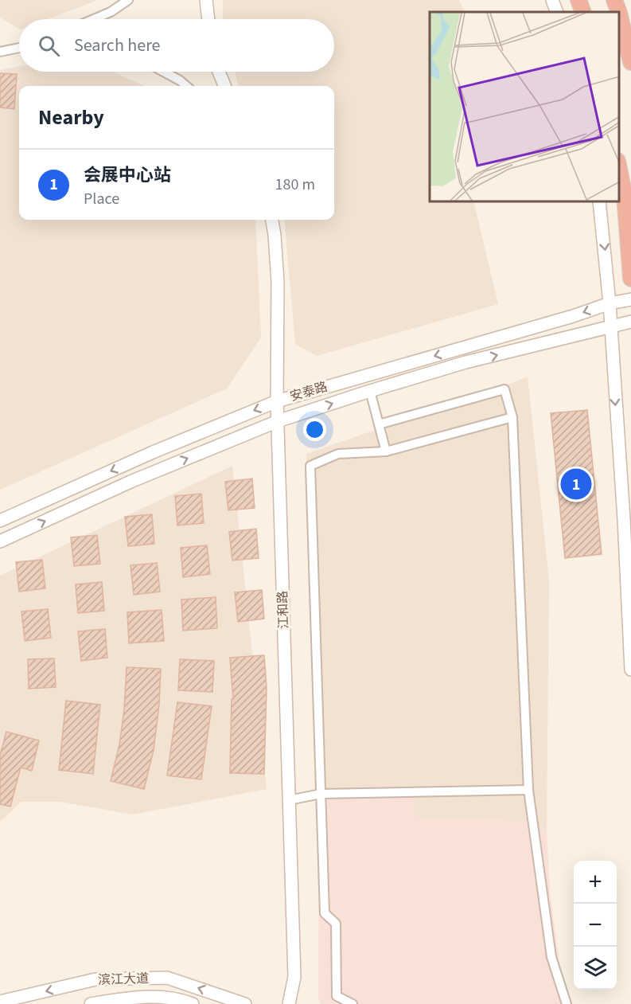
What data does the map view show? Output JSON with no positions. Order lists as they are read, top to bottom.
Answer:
{
  "streets": {
    "main road": ["安泰路", "江和路", "滨江大道"]
  },
  "crossings": [
    ["安泰路", "江和路"]
  ],
  "page": {
    "search": "Search here",
    "heading": "Nearby",
    "list": [
      {
        "mark": "1",
        "name": "会展中心站",
        "note": "Place",
        "value": "180 m"
      }
    ],
    "pins": "1",
    "map_buttons": ["+", "−"]
  }
}
